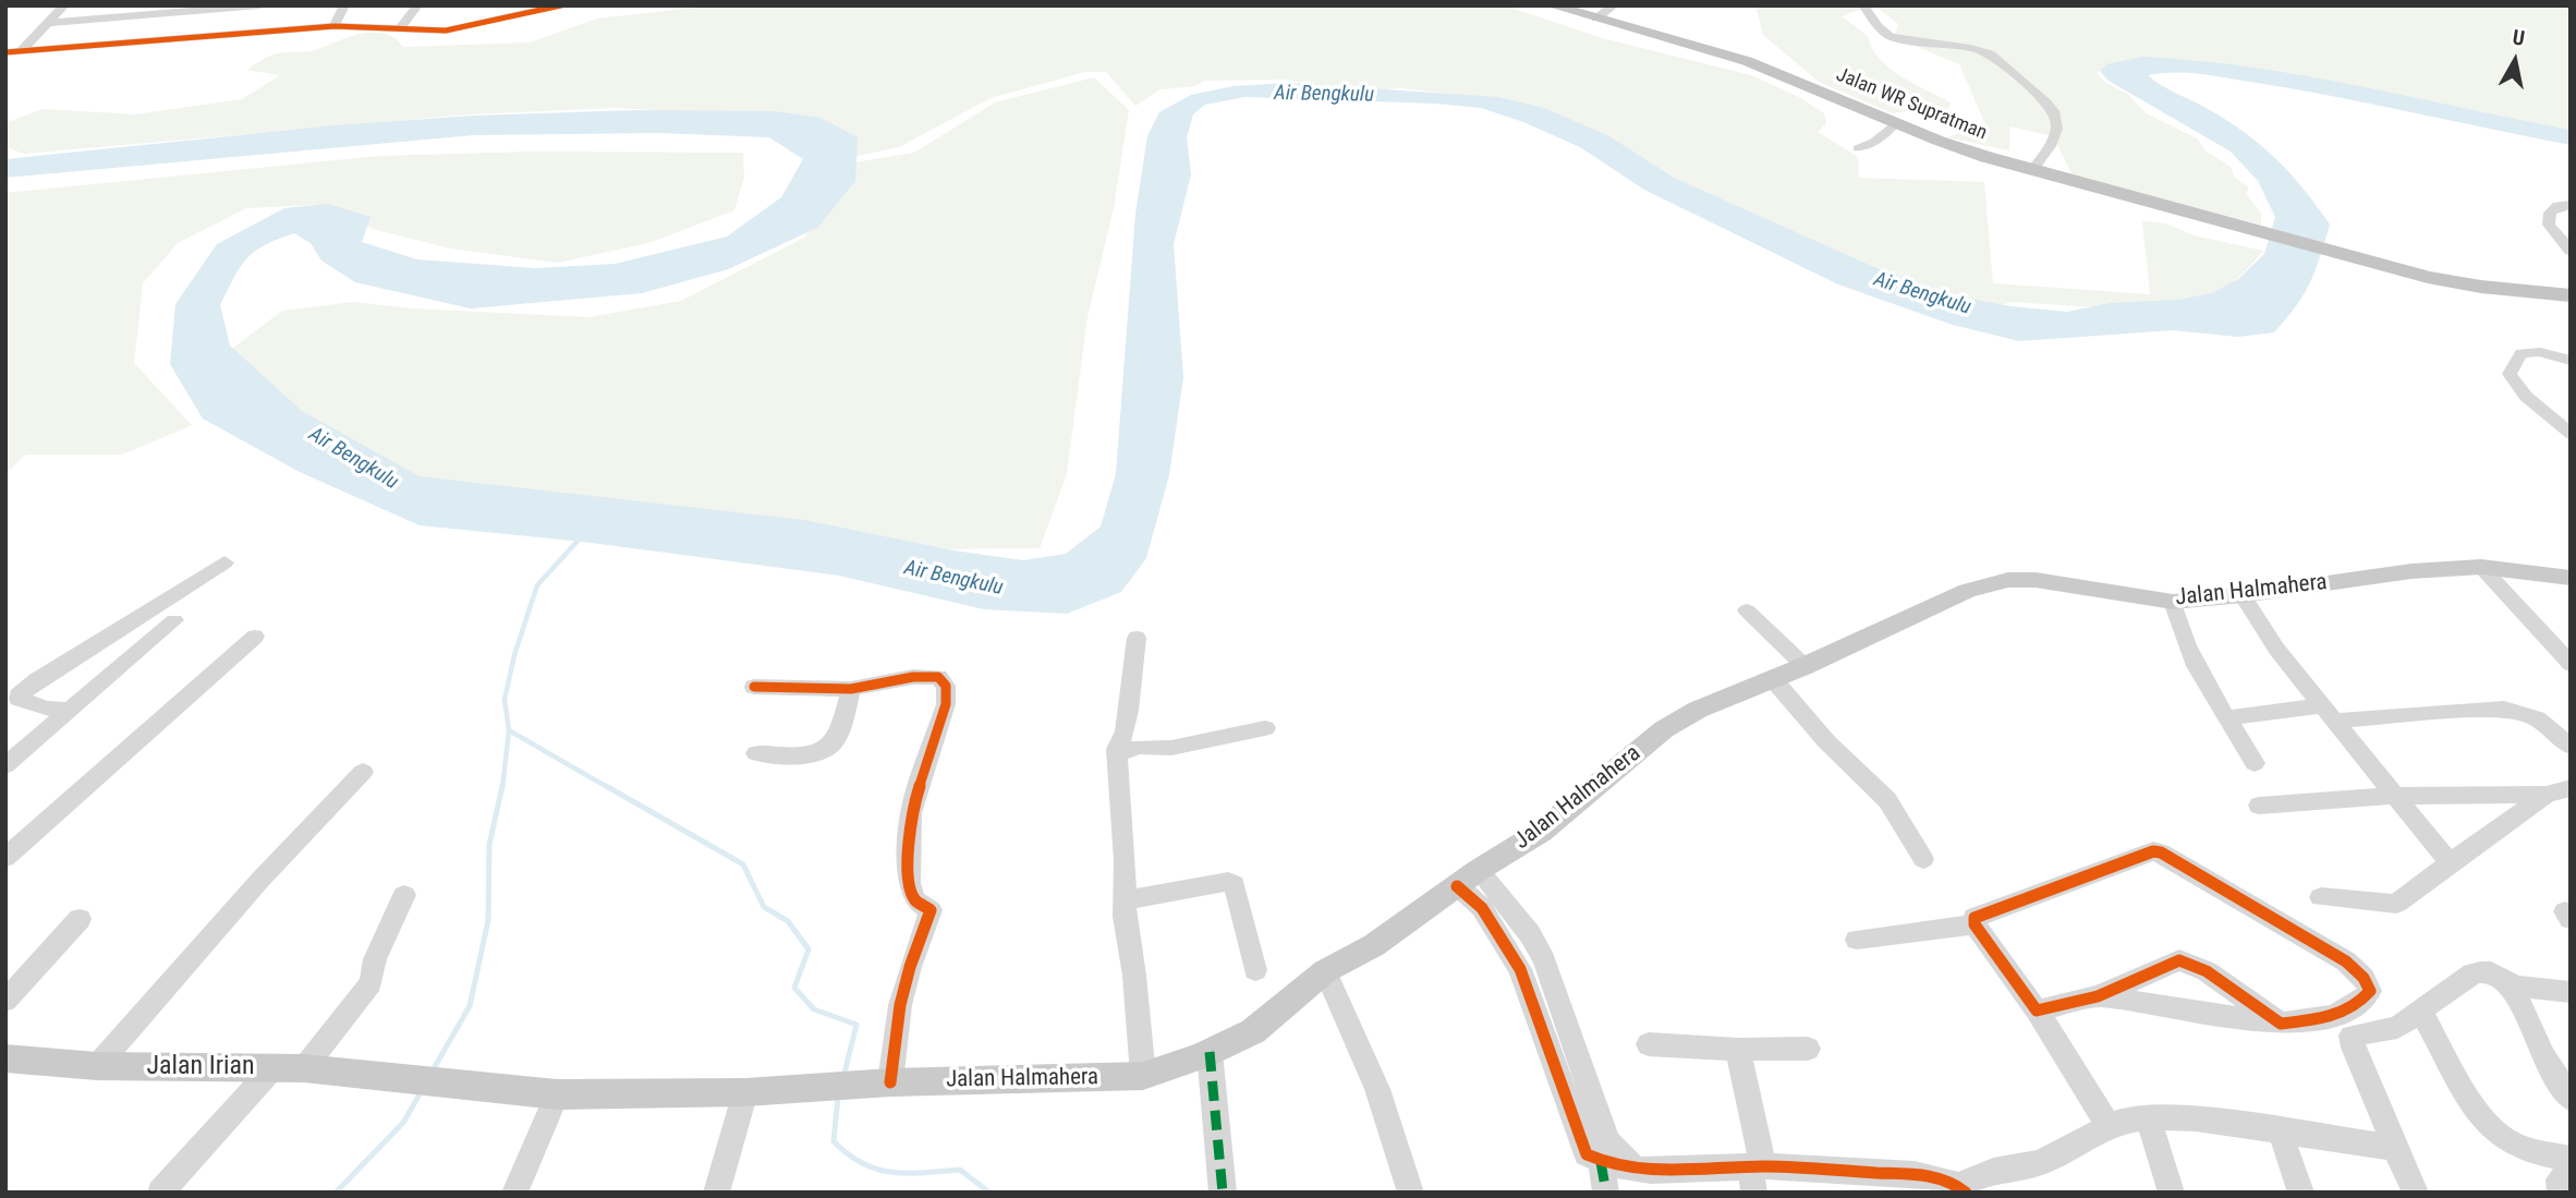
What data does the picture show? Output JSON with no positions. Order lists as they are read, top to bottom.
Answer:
{
  "streets": {
    "highway": ["Jalan WR Supratman"],
    "main road": ["Jalan Halmahera", "Jalan Irian"]
  },
  "crossings": [
    ["Jalan Halmahera", "Jalan Irian"]
  ],
  "water": ["Air Bengkulu"],
  "north": "top"
}
